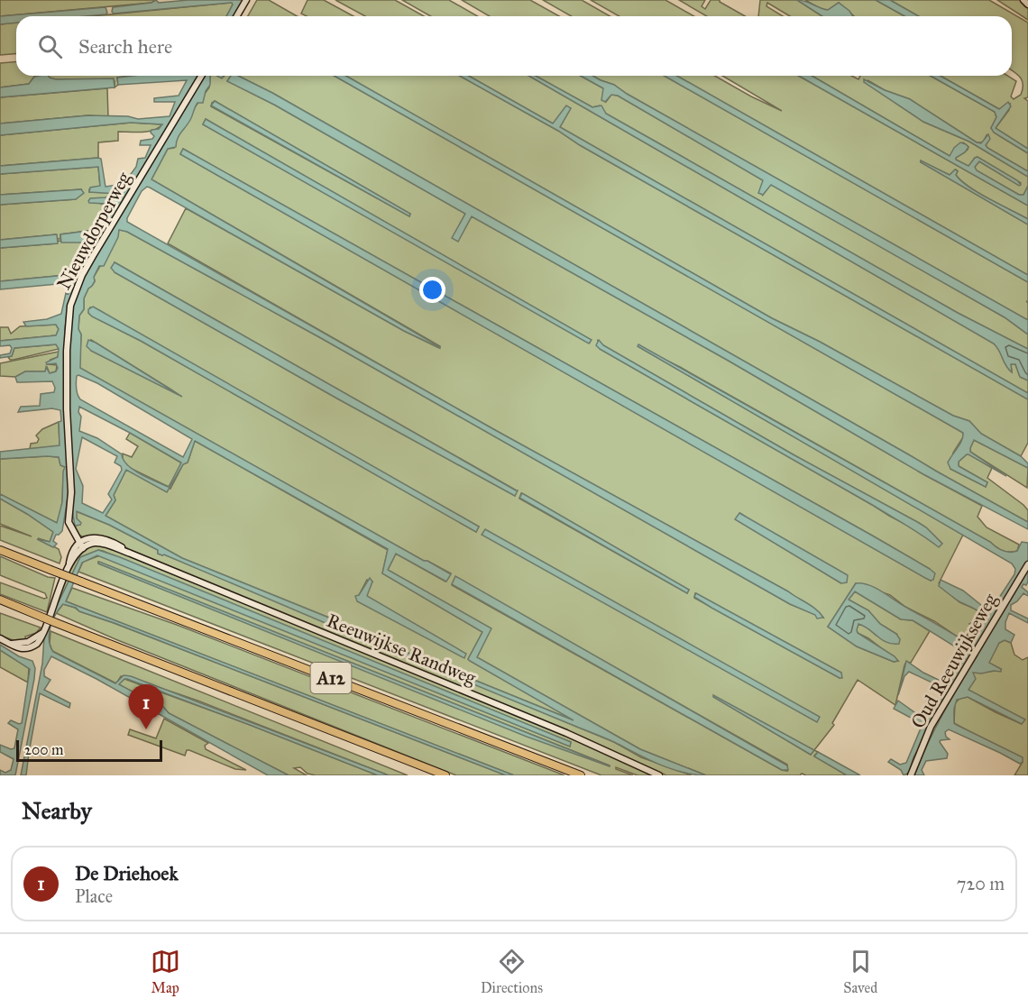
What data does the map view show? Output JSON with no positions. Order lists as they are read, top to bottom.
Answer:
{
  "streets": {
    "highway": ["A12"],
    "street": ["Nieuwdorperweg", "Reeuwijkse Randweg", "Oud Reeuwijkseweg"]
  },
  "crossings": [
    ["Nieuwdorperweg", "Reeuwijkse Randweg"]
  ],
  "scale_bar": "200 m",
  "page": {
    "search": "Search here",
    "pins": "1",
    "scale": "200 m",
    "heading": "Nearby",
    "list": [
      {
        "mark": "1",
        "name": "De Driehoek",
        "note": "Place",
        "value": "720 m"
      }
    ],
    "nav": ["Map", "Directions", "Saved"]
  }
}
